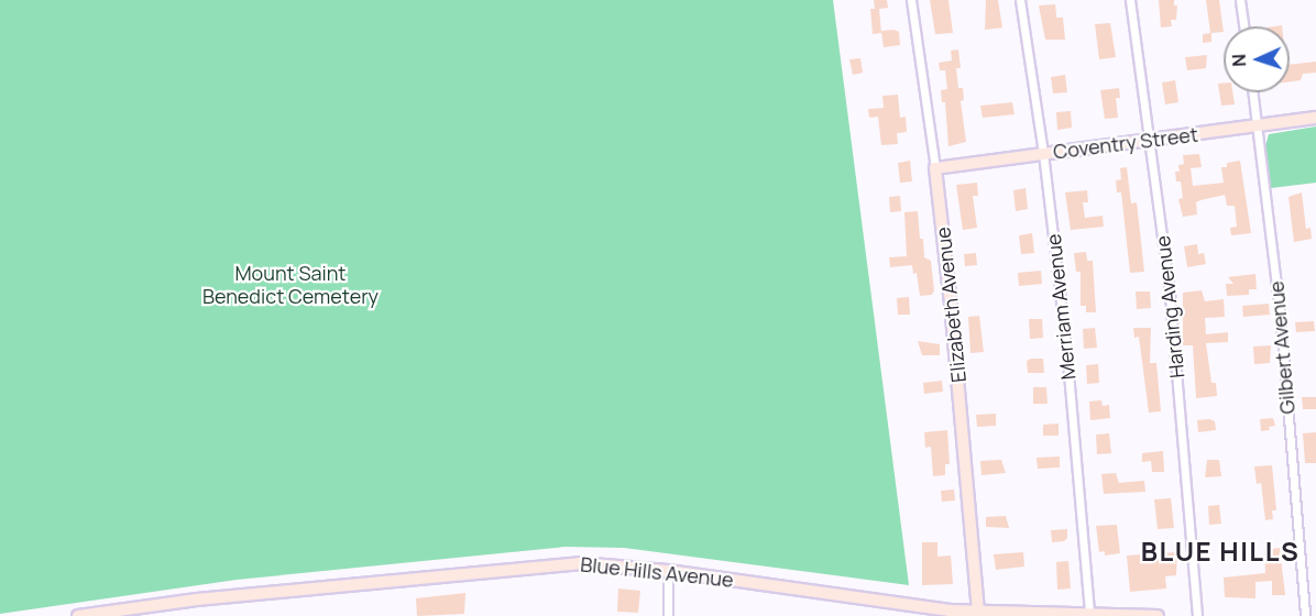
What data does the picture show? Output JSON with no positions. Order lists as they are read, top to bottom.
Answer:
{
  "streets": {
    "main road": ["Coventry Street", "Elizabeth Avenue", "Blue Hills Avenue"],
    "street": ["Merriam Avenue", "Harding Avenue", "Gilbert Avenue"]
  },
  "crossings": [
    ["Coventry Street", "Elizabeth Avenue"],
    ["Coventry Street", "Merriam Avenue"],
    ["Coventry Street", "Harding Avenue"],
    ["Coventry Street", "Gilbert Avenue"],
    ["Elizabeth Avenue", "Blue Hills Avenue"],
    ["Merriam Avenue", "Blue Hills Avenue"]
  ],
  "districts": ["BLUE HILLS"],
  "parks": ["Mount Saint Benedict Cemetery"],
  "north": "left"
}
